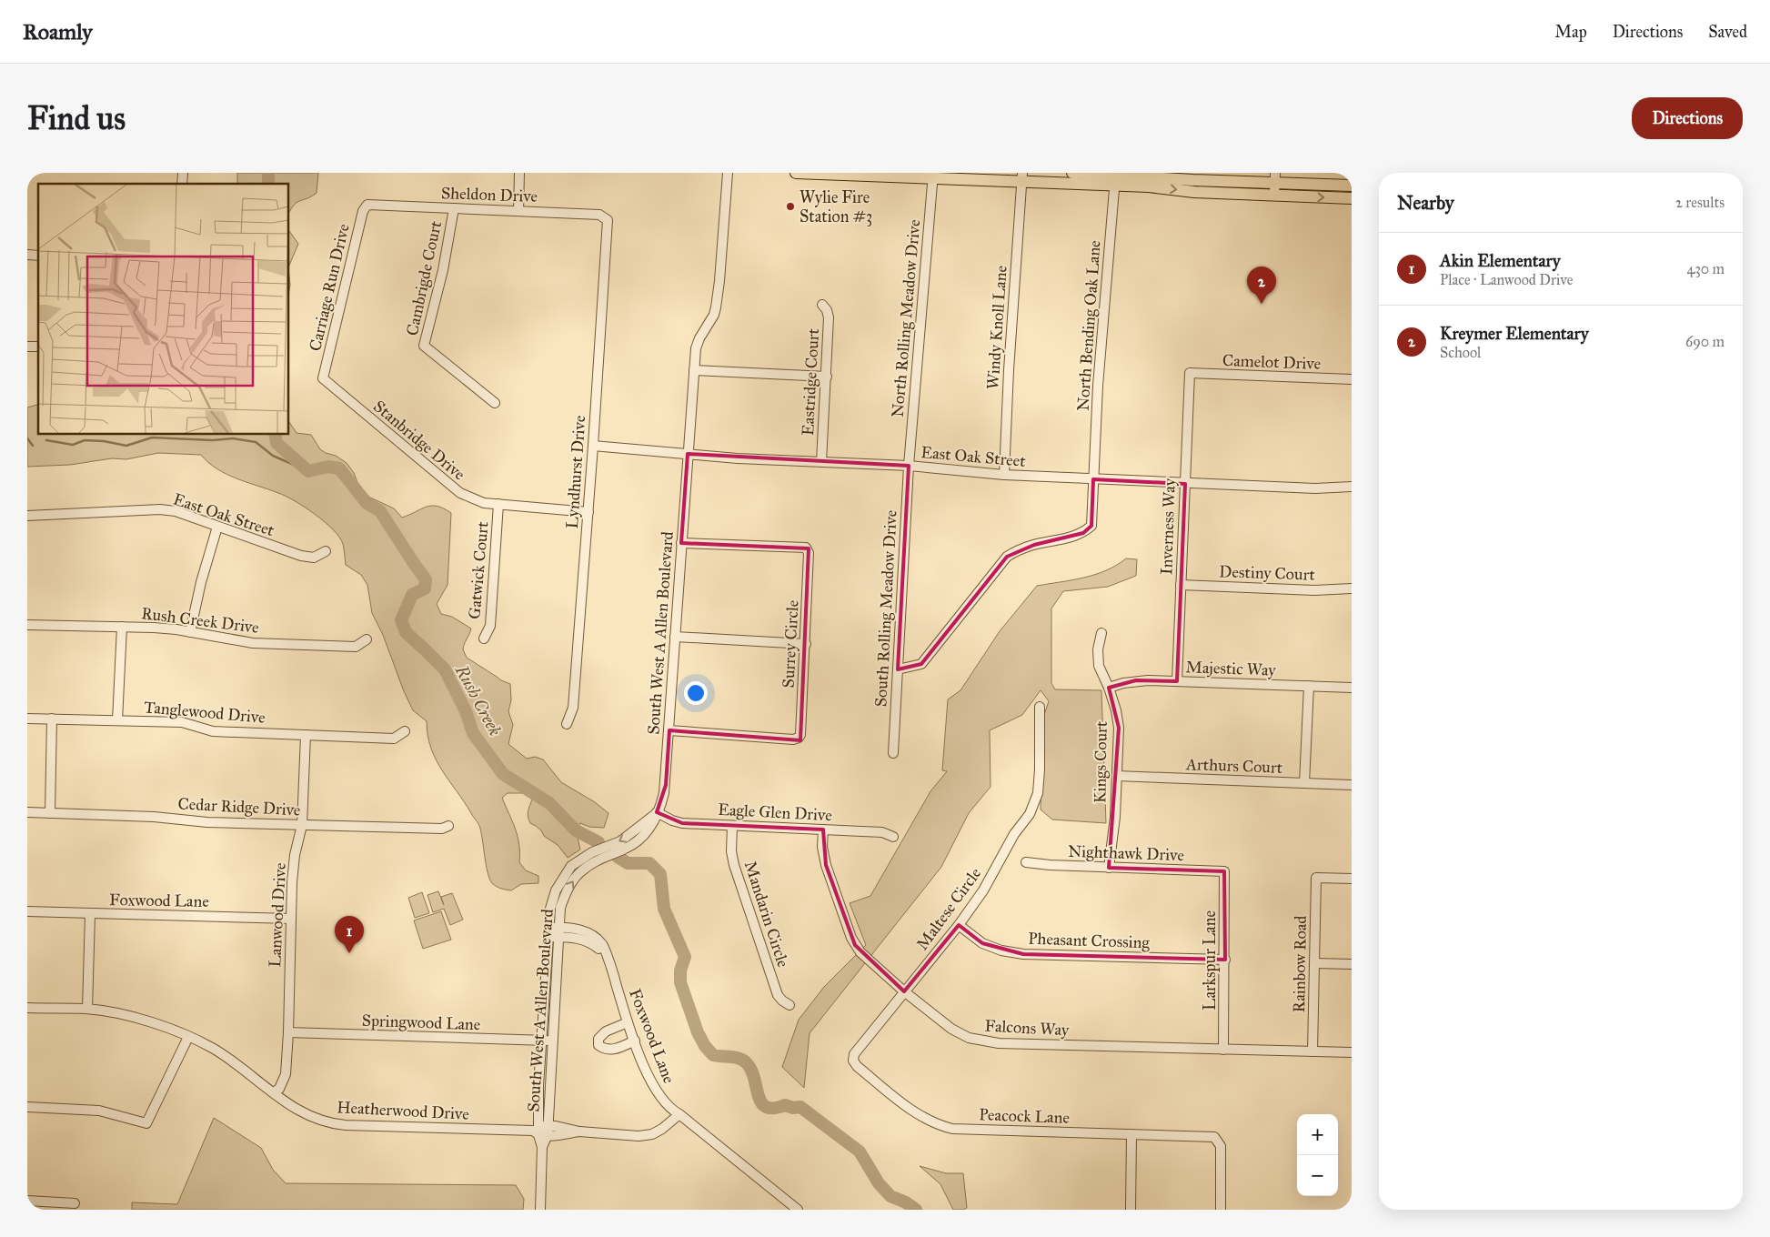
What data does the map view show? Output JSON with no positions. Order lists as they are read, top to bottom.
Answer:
{
  "streets": {
    "street": [
      "Sheldon Drive",
      "Cambrigde Court",
      "Carriage Run Drive",
      "North Rolling Meadow Drive",
      "North Bending Oak Lane",
      "Windy Knoll Lane",
      "Camelot Drive",
      "Eastridge Court",
      "Stanbridge Drive",
      "East Oak Street",
      "Lyndhurst Drive",
      "Inverness Way",
      "Gatwick Court",
      "Destiny Court",
      "South Rolling Meadow Drive",
      "Rush Creek Drive",
      "South West A Allen Boulevard",
      "Surrey Circle",
      "Majestic Way",
      "Tanglewood Drive",
      "Kings Court",
      "Arthurs Court",
      "Cedar Ridge Drive",
      "Eagle Glen Drive",
      "Nighthawk Drive",
      "Foxwood Lane",
      "Maltese Circle",
      "Mandarin Circle",
      "Lanwood Drive",
      "Pheasant Crossing",
      "Larkspur Lane",
      "Rainbow Road",
      "Springwood Lane",
      "Falcons Way",
      "Heatherwood Drive",
      "Peacock Lane"
    ]
  },
  "crossings": [
    ["Sheldon Drive", "Cambrigde Court"],
    ["Sheldon Drive", "Carriage Run Drive"],
    ["Sheldon Drive", "Lyndhurst Drive"],
    ["Carriage Run Drive", "Stanbridge Drive"],
    ["North Rolling Meadow Drive", "East Oak Street"],
    ["North Rolling Meadow Drive", "South Rolling Meadow Drive"],
    ["North Bending Oak Lane", "East Oak Street"],
    ["North Bending Oak Lane", "South Rolling Meadow Drive"],
    ["Windy Knoll Lane", "East Oak Street"],
    ["Camelot Drive", "Inverness Way"],
    ["Eastridge Court", "East Oak Street"],
    ["Stanbridge Drive", "Lyndhurst Drive"],
    ["Stanbridge Drive", "Gatwick Court"],
    ["East Oak Street", "Lyndhurst Drive"],
    ["East Oak Street", "Inverness Way"],
    ["East Oak Street", "South Rolling Meadow Drive"],
    ["East Oak Street", "South West A Allen Boulevard"],
    ["Inverness Way", "Destiny Court"],
    ["Inverness Way", "Majestic Way"],
    ["South West A Allen Boulevard", "Surrey Circle"],
    ["South West A Allen Boulevard", "Eagle Glen Drive"],
    ["South West A Allen Boulevard", "Foxwood Lane"],
    ["South West A Allen Boulevard", "Springwood Lane"],
    ["South West A Allen Boulevard", "Heatherwood Drive"],
    ["Majestic Way", "Kings Court"],
    ["Tanglewood Drive", "Lanwood Drive"],
    ["Kings Court", "Arthurs Court"],
    ["Kings Court", "Nighthawk Drive"],
    ["Cedar Ridge Drive", "Lanwood Drive"],
    ["Eagle Glen Drive", "Mandarin Circle"],
    ["Eagle Glen Drive", "Falcons Way"],
    ["Nighthawk Drive", "Larkspur Lane"],
    ["Foxwood Lane", "Lanwood Drive"],
    ["Foxwood Lane", "Heatherwood Drive"],
    ["Maltese Circle", "Pheasant Crossing"],
    ["Maltese Circle", "Falcons Way"],
    ["Maltese Circle", "Peacock Lane"],
    ["Lanwood Drive", "Springwood Lane"],
    ["Lanwood Drive", "Heatherwood Drive"],
    ["Pheasant Crossing", "Larkspur Lane"],
    ["Larkspur Lane", "Falcons Way"],
    ["Rainbow Road", "Falcons Way"]
  ],
  "water": ["Rush Creek"],
  "places": ["Wylie Fire Station #3"],
  "page": {
    "header": "Roamly",
    "nav": ["Map", "Directions", "Saved"],
    "buttons": "Directions",
    "title": "Find us",
    "heading": ["Nearby", "2 results"],
    "list": [
      {
        "mark": "1",
        "name": "Akin Elementary",
        "note": "Place · Lanwood Drive",
        "value": "430 m"
      },
      {
        "mark": "2",
        "name": "Kreymer Elementary",
        "note": "School",
        "value": "690 m"
      }
    ],
    "pins": ["2", "1"],
    "map_buttons": ["+", "−"]
  }
}
